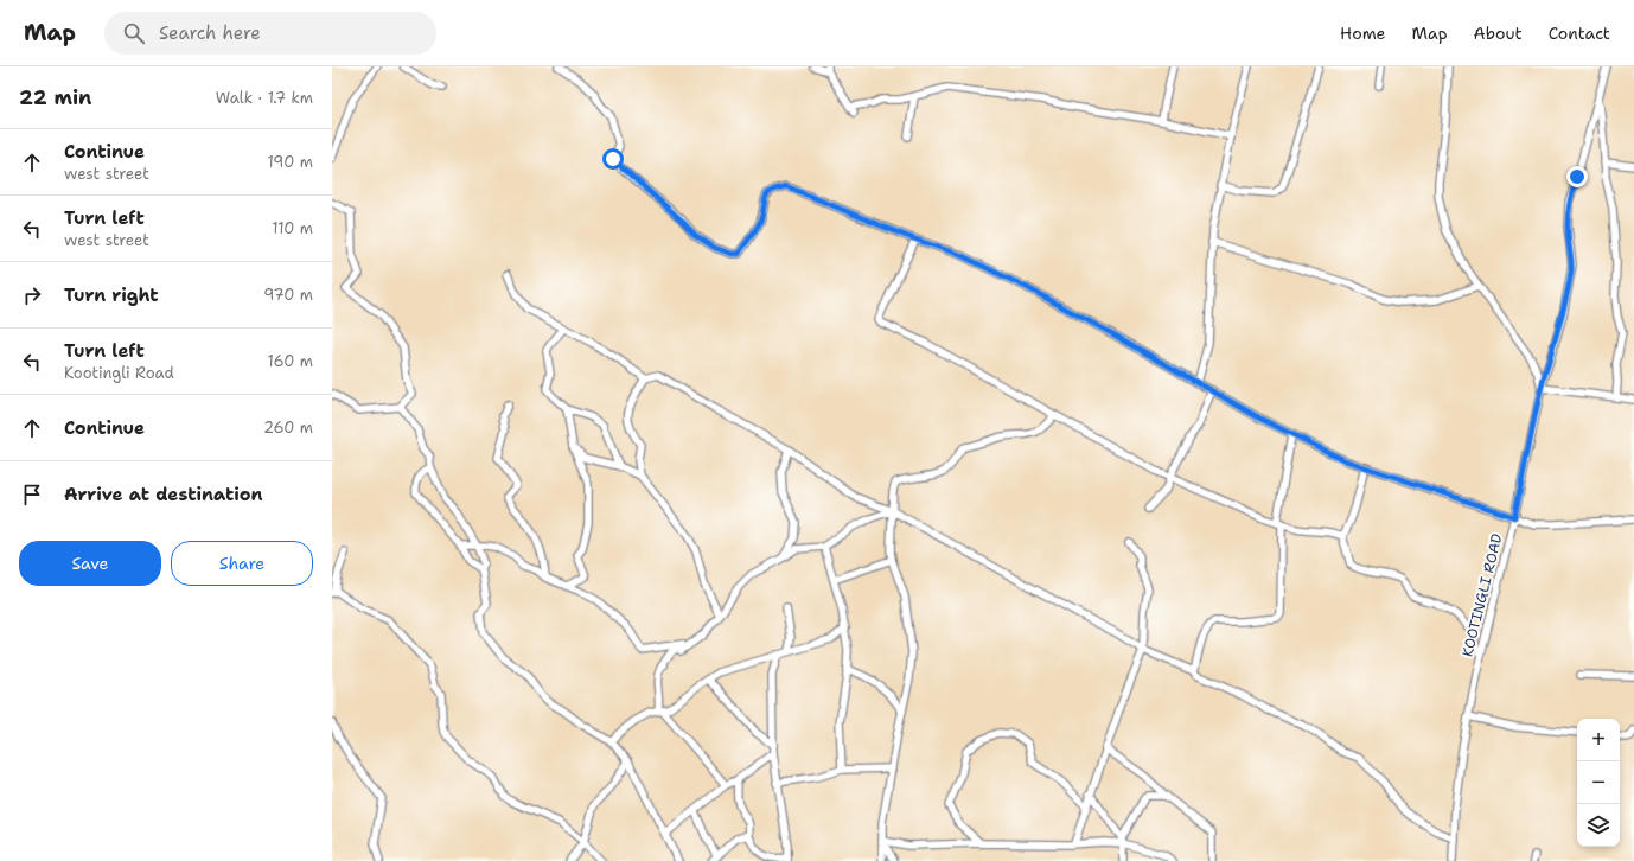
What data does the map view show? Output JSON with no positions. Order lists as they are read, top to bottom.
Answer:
{
  "streets": {
    "street": ["KOOTINGLI ROAD"]
  },
  "page": {
    "header": "Map",
    "search": "Search here",
    "nav": [
      "Home",
      "Map",
      "About",
      "Contact"
    ],
    "heading": ["22 min", "Walk · 1.7 km"],
    "list": [
      ["Continue", "west street", "190 m"],
      ["Turn left", "west street", "110 m"],
      ["Turn right", "970 m"],
      ["Turn left", "Kootingli Road", "160 m"],
      ["Continue", "260 m"],
      "Arrive at destination"
    ],
    "buttons": ["Save", "Share"],
    "map_buttons": ["+", "−"]
  }
}
